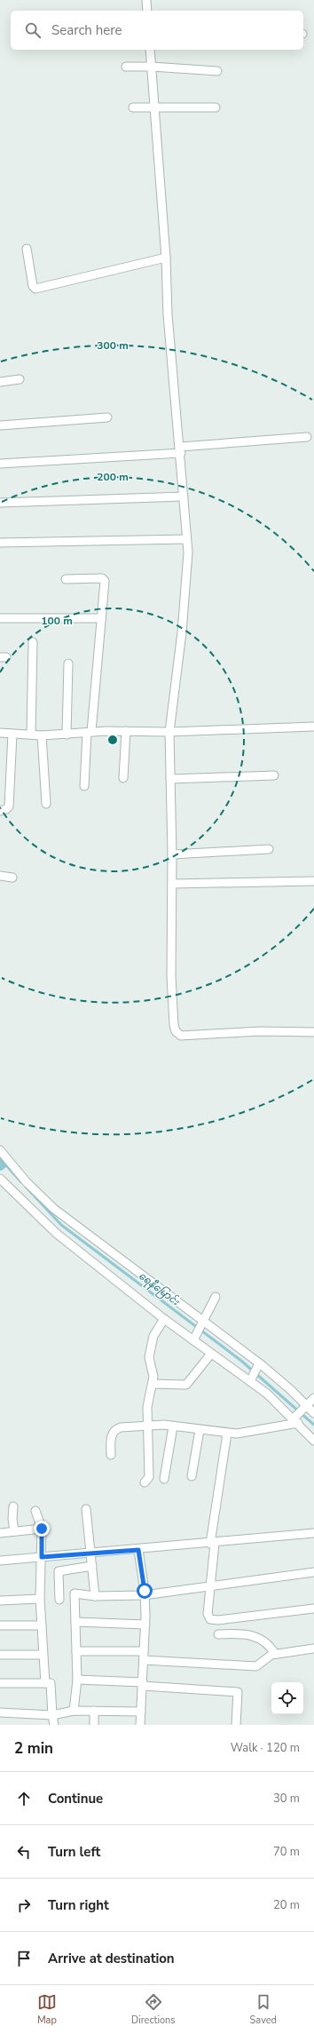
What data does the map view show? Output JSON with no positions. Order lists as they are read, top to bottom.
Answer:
{
  "water": ["ရေနီမြောင်း"],
  "page": {
    "search": "Search here",
    "heading": ["2 min", "Walk · 120 m"],
    "list": [
      ["Continue", "30 m"],
      ["Turn left", "70 m"],
      ["Turn right", "20 m"],
      "Arrive at destination"
    ],
    "nav": ["Map", "Directions", "Saved"]
  },
  "rings": ["300 m", "200 m", "100 m"]
}
